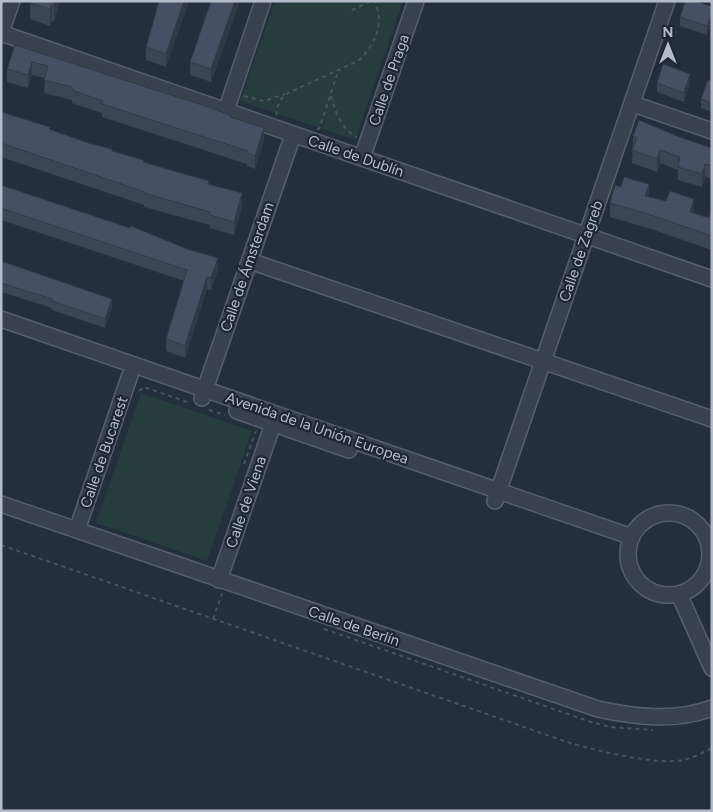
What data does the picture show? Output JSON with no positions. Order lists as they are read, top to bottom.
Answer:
{
  "streets": {
    "street": [
      "Calle de Praga",
      "Calle de Dublín",
      "Calle de Zagreb",
      "Calle de Ámsterdam",
      "Avenida de la Unión Europea",
      "Calle de Bucarest",
      "Calle de Viena",
      "Calle de Berlín"
    ]
  },
  "crossings": [
    ["Calle de Praga", "Calle de Dublín"],
    ["Calle de Dublín", "Calle de Zagreb"],
    ["Calle de Dublín", "Calle de Ámsterdam"],
    ["Calle de Zagreb", "Avenida de la Unión Europea"],
    ["Calle de Ámsterdam", "Avenida de la Unión Europea"],
    ["Avenida de la Unión Europea", "Calle de Bucarest"],
    ["Avenida de la Unión Europea", "Calle de Viena"],
    ["Calle de Bucarest", "Calle de Berlín"],
    ["Calle de Viena", "Calle de Berlín"]
  ],
  "north": "top"
}
